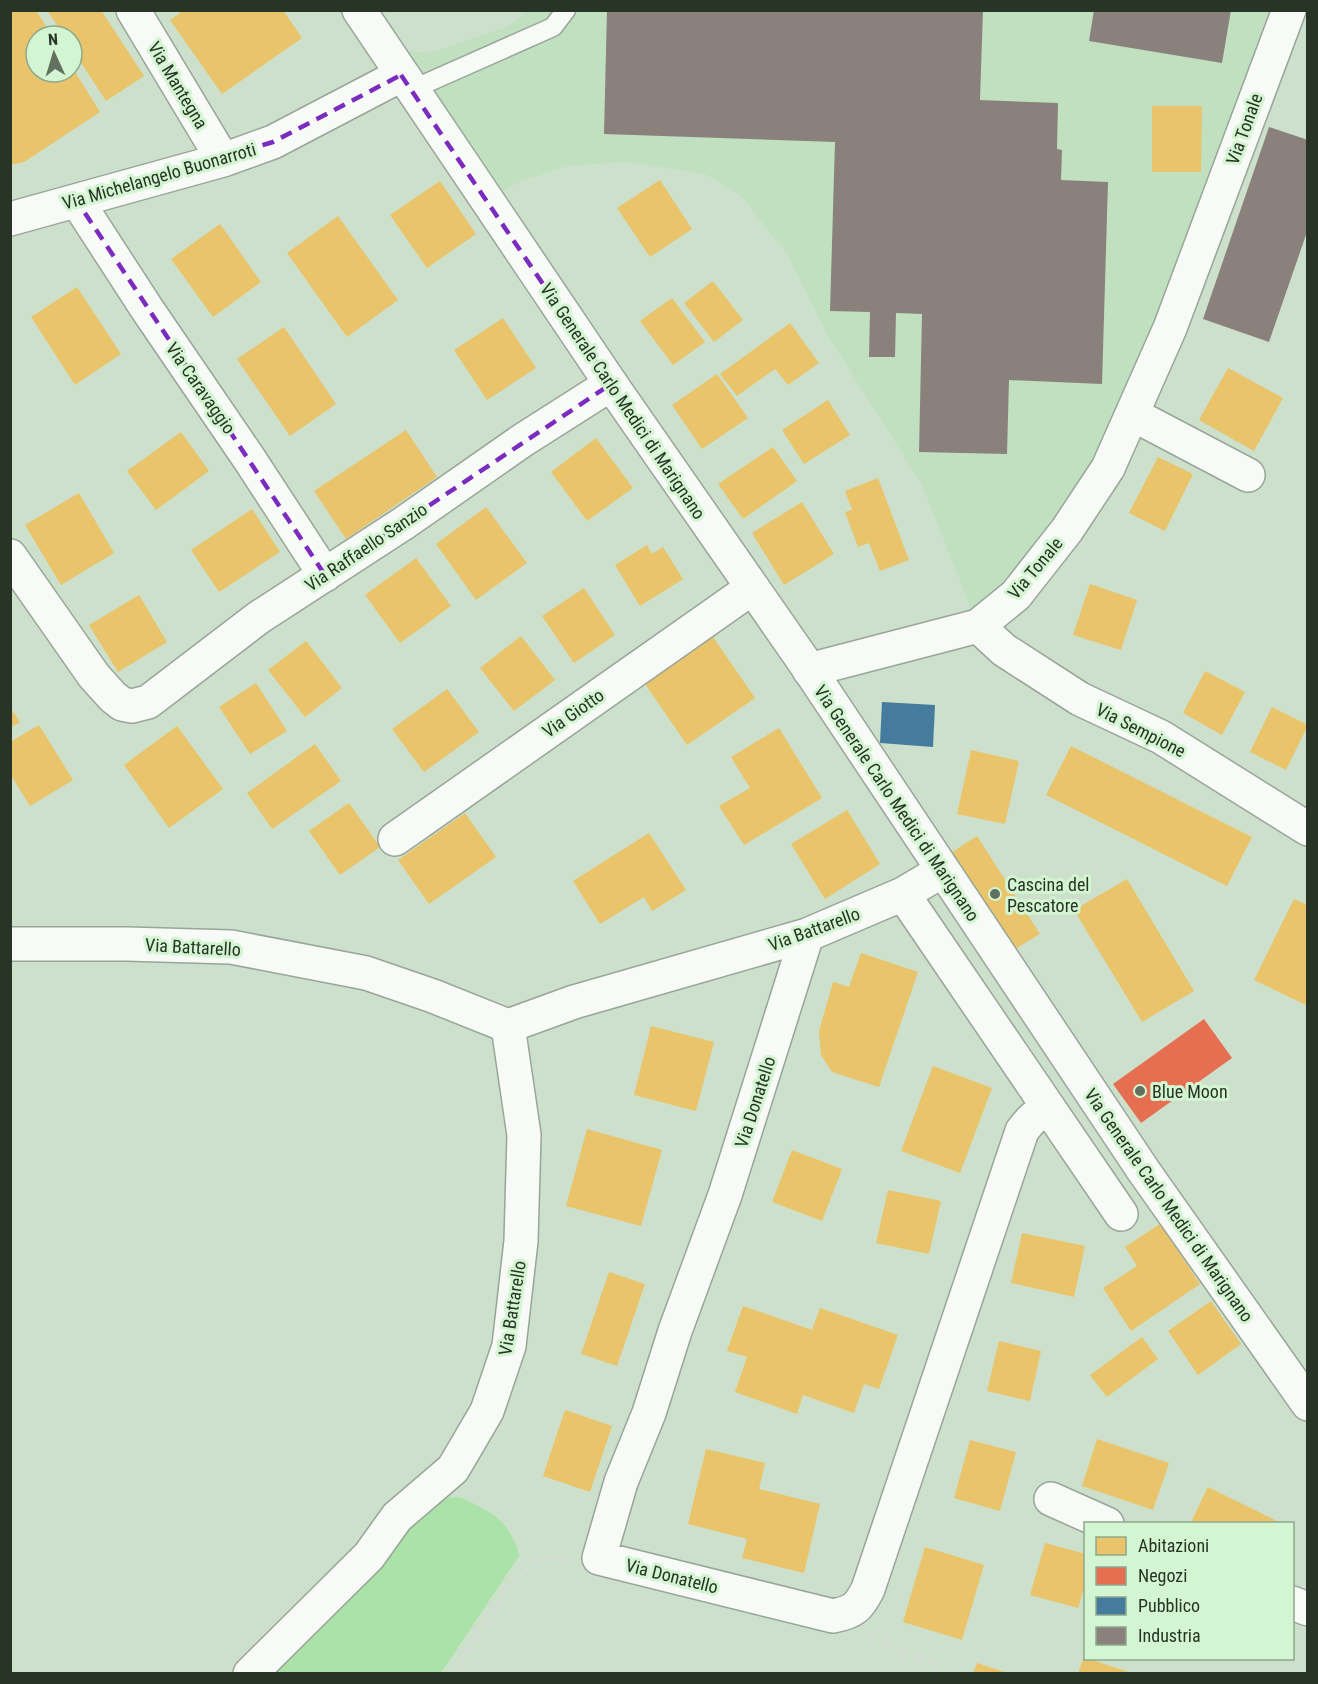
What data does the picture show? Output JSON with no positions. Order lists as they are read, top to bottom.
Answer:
{
  "streets": {
    "street": [
      "Via Mantegna",
      "Via Tonale",
      "Via Michelangelo Buonarroti",
      "Via Caravaggio",
      "Via Generale Carlo Medici di Marignano",
      "Via Raffaello Sanzio",
      "Via Giotto",
      "Via Sempione",
      "Via Battarello",
      "Via Donatello"
    ]
  },
  "crossings": [
    ["Via Mantegna", "Via Michelangelo Buonarroti"],
    ["Via Tonale", "Via Generale Carlo Medici di Marignano"],
    ["Via Tonale", "Via Sempione"],
    ["Via Michelangelo Buonarroti", "Via Caravaggio"],
    ["Via Michelangelo Buonarroti", "Via Generale Carlo Medici di Marignano"],
    ["Via Caravaggio", "Via Raffaello Sanzio"],
    ["Via Generale Carlo Medici di Marignano", "Via Raffaello Sanzio"],
    ["Via Generale Carlo Medici di Marignano", "Via Giotto"],
    ["Via Generale Carlo Medici di Marignano", "Via Battarello"],
    ["Via Battarello", "Via Donatello"]
  ],
  "places": ["Cascina del Pescatore", "Blue Moon"],
  "legend": [
    "Abitazioni",
    "Negozi",
    "Pubblico",
    "Industria"
  ],
  "north": "top"
}
